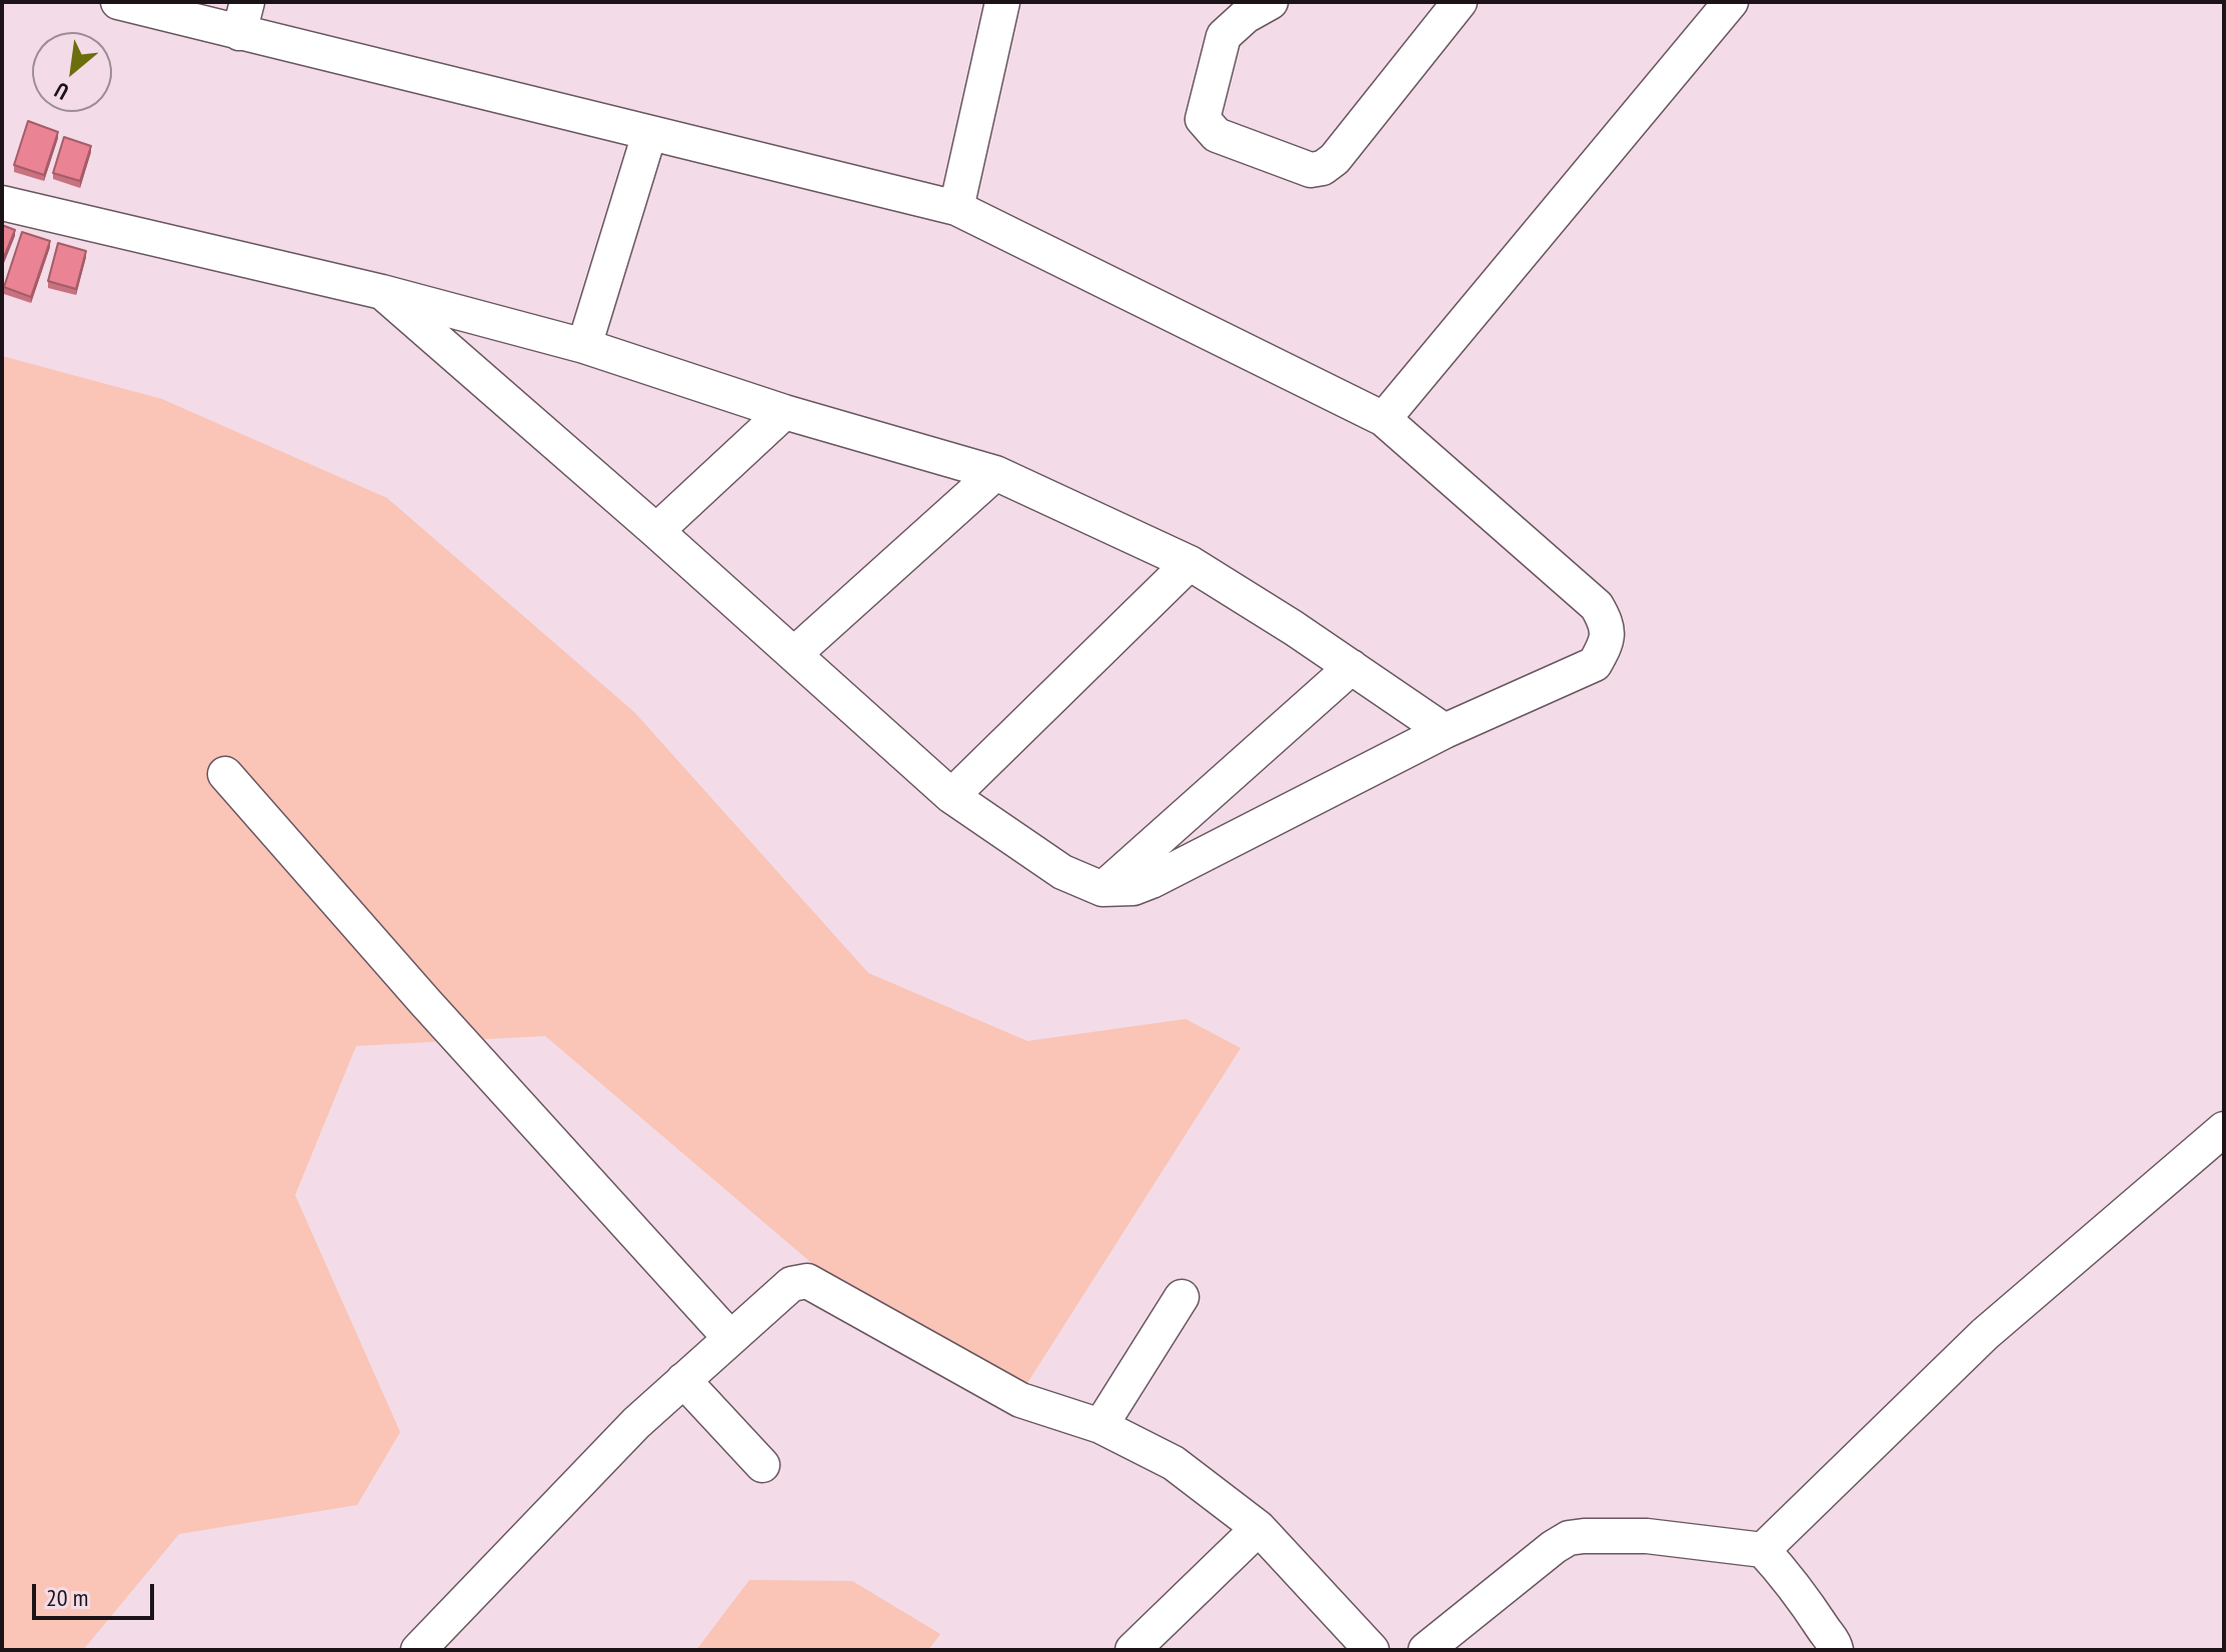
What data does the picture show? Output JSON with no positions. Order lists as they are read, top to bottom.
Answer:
{
  "scale_bar": "20 m",
  "north": "bottom left"
}
